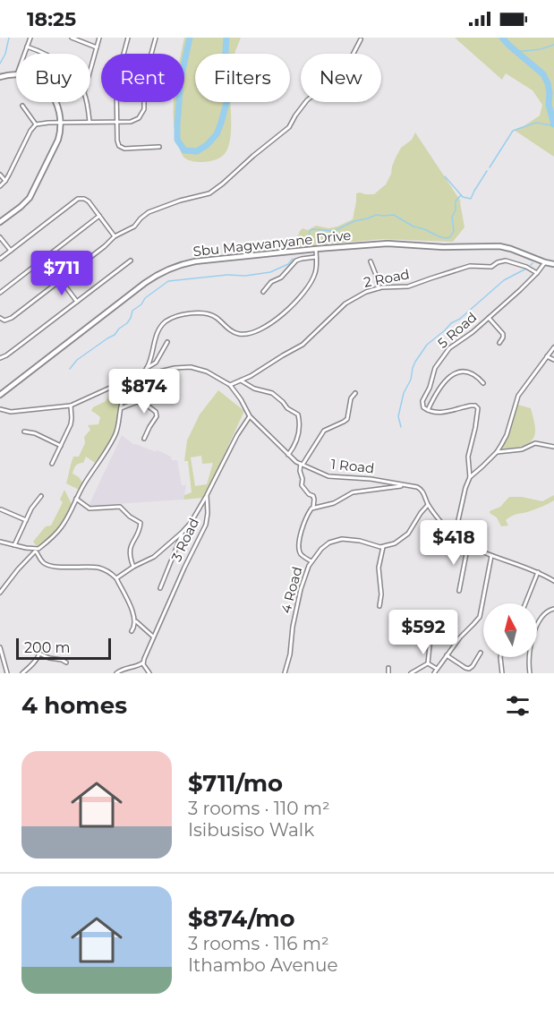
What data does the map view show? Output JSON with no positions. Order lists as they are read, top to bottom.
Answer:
{
  "streets": {
    "main road": ["Sbu Magwanyane Drive"],
    "street": [
      "2 Road",
      "5 Road",
      "1 Road",
      "3 Road",
      "4 Road"
    ]
  },
  "crossings": [
    ["Sbu Magwanyane Drive", "5 Road"],
    ["2 Road", "5 Road"],
    ["2 Road", "1 Road"],
    ["1 Road", "3 Road"]
  ],
  "scale_bar": "200 m",
  "north": "top",
  "page": {
    "status": "18:25",
    "chip": [
      "Buy",
      "Rent",
      "Filters",
      "New"
    ],
    "price": [
      "$711",
      "$874",
      "$418",
      "$592"
    ],
    "scale": "200 m",
    "heading": "4 homes",
    "list": [
      {
        "name": "$711/mo",
        "note": "3 rooms · 110 m² · Isibusiso Walk"
      },
      {
        "name": "$874/mo",
        "note": "3 rooms · 116 m² · Ithambo Avenue"
      }
    ]
  }
}
